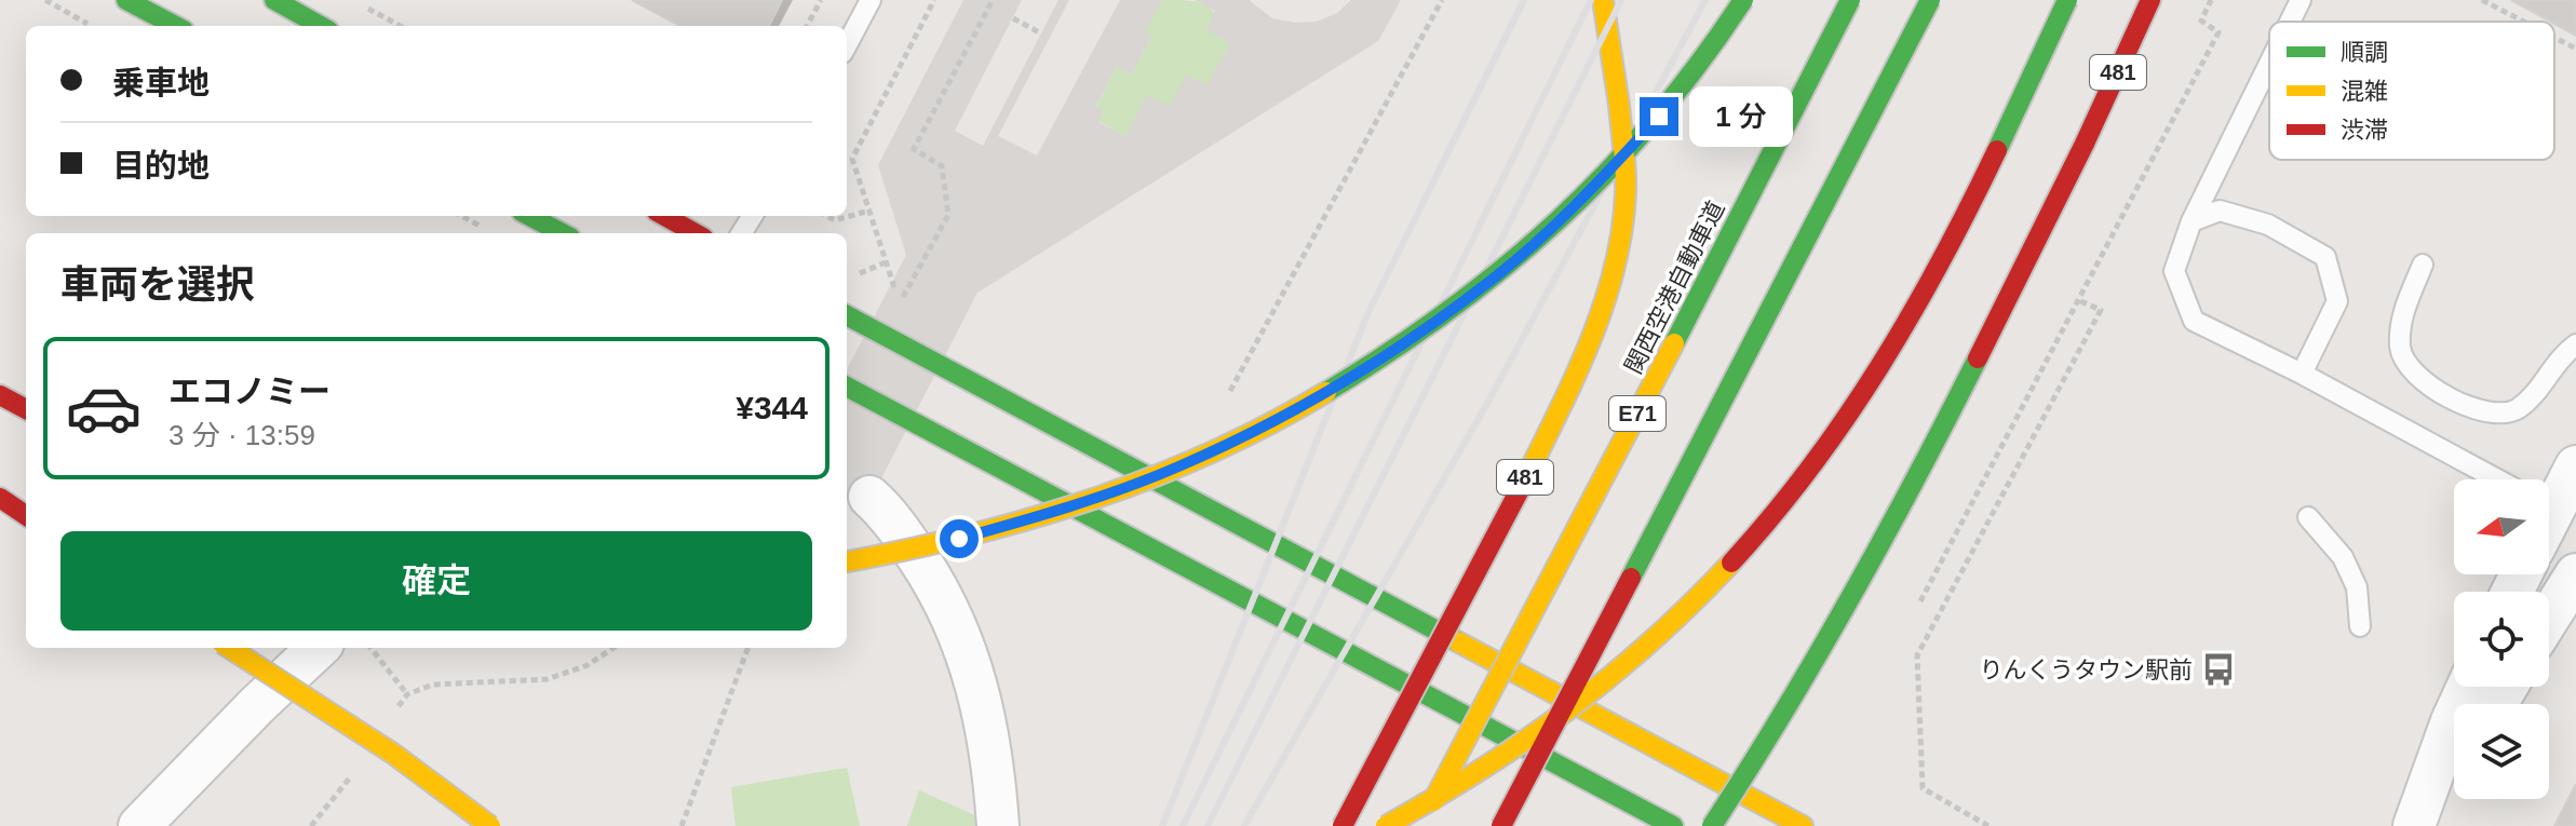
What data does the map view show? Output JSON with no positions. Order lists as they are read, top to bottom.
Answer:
{
  "streets": {
    "main road": ["481", "関西空港自動車道", "E71"]
  },
  "places": {
    "bus stop": ["りんくうタウン駅前"]
  },
  "legend": ["順調", "混雑", "渋滞"],
  "north": "left",
  "page": {
    "banner": ["乗車地", "目的地"],
    "bubble": "1 分",
    "heading": "車両を選択",
    "list": [
      {
        "name": "エコノミー",
        "note": "3 分 · 13:59",
        "value": "¥344"
      }
    ],
    "buttons": "確定"
  }
}
